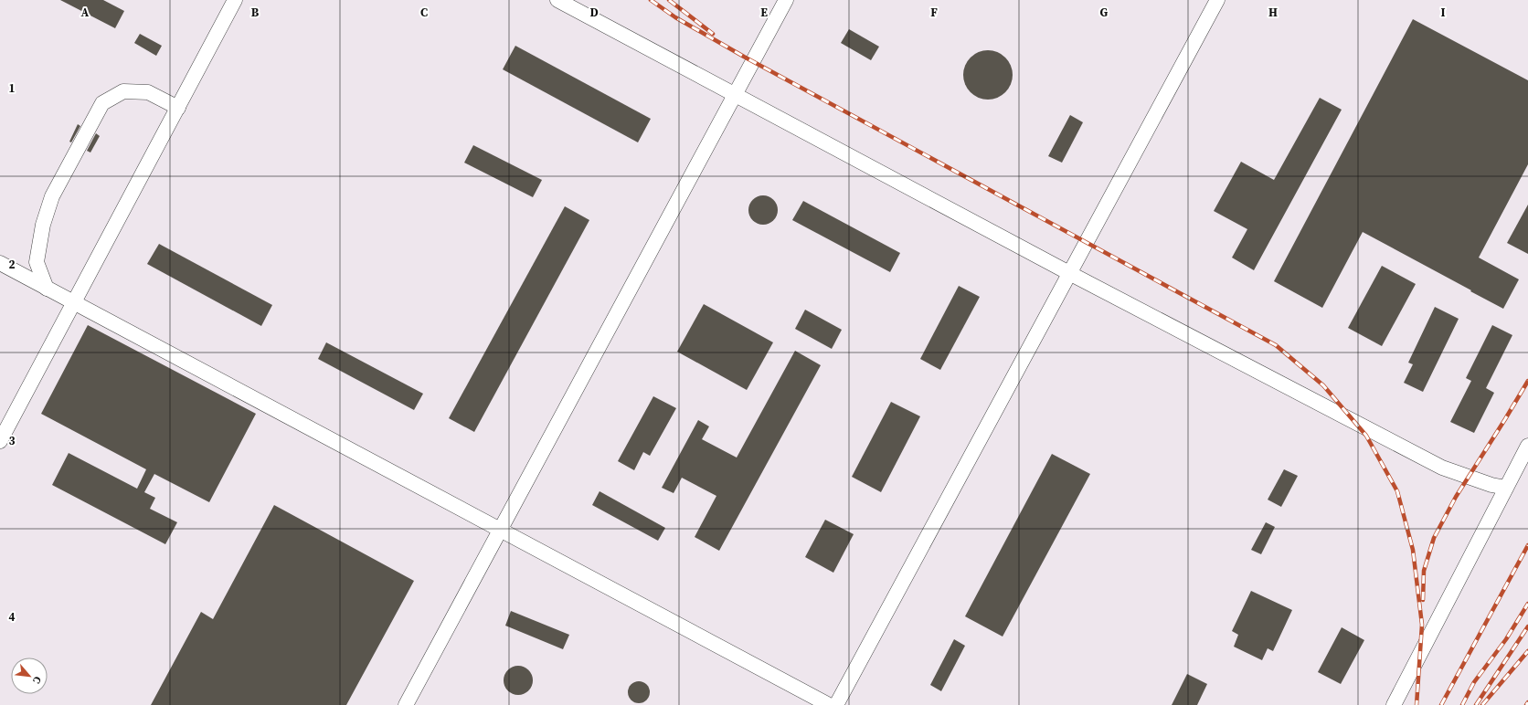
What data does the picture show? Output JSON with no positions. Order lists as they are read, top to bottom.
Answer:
{
  "north": "bottom right",
  "grid": {
    "columns": [
      "A",
      "B",
      "C",
      "D",
      "E",
      "F",
      "G",
      "H",
      "I"
    ],
    "rows": [
      "1",
      "2",
      "3",
      "4"
    ]
  }
}
